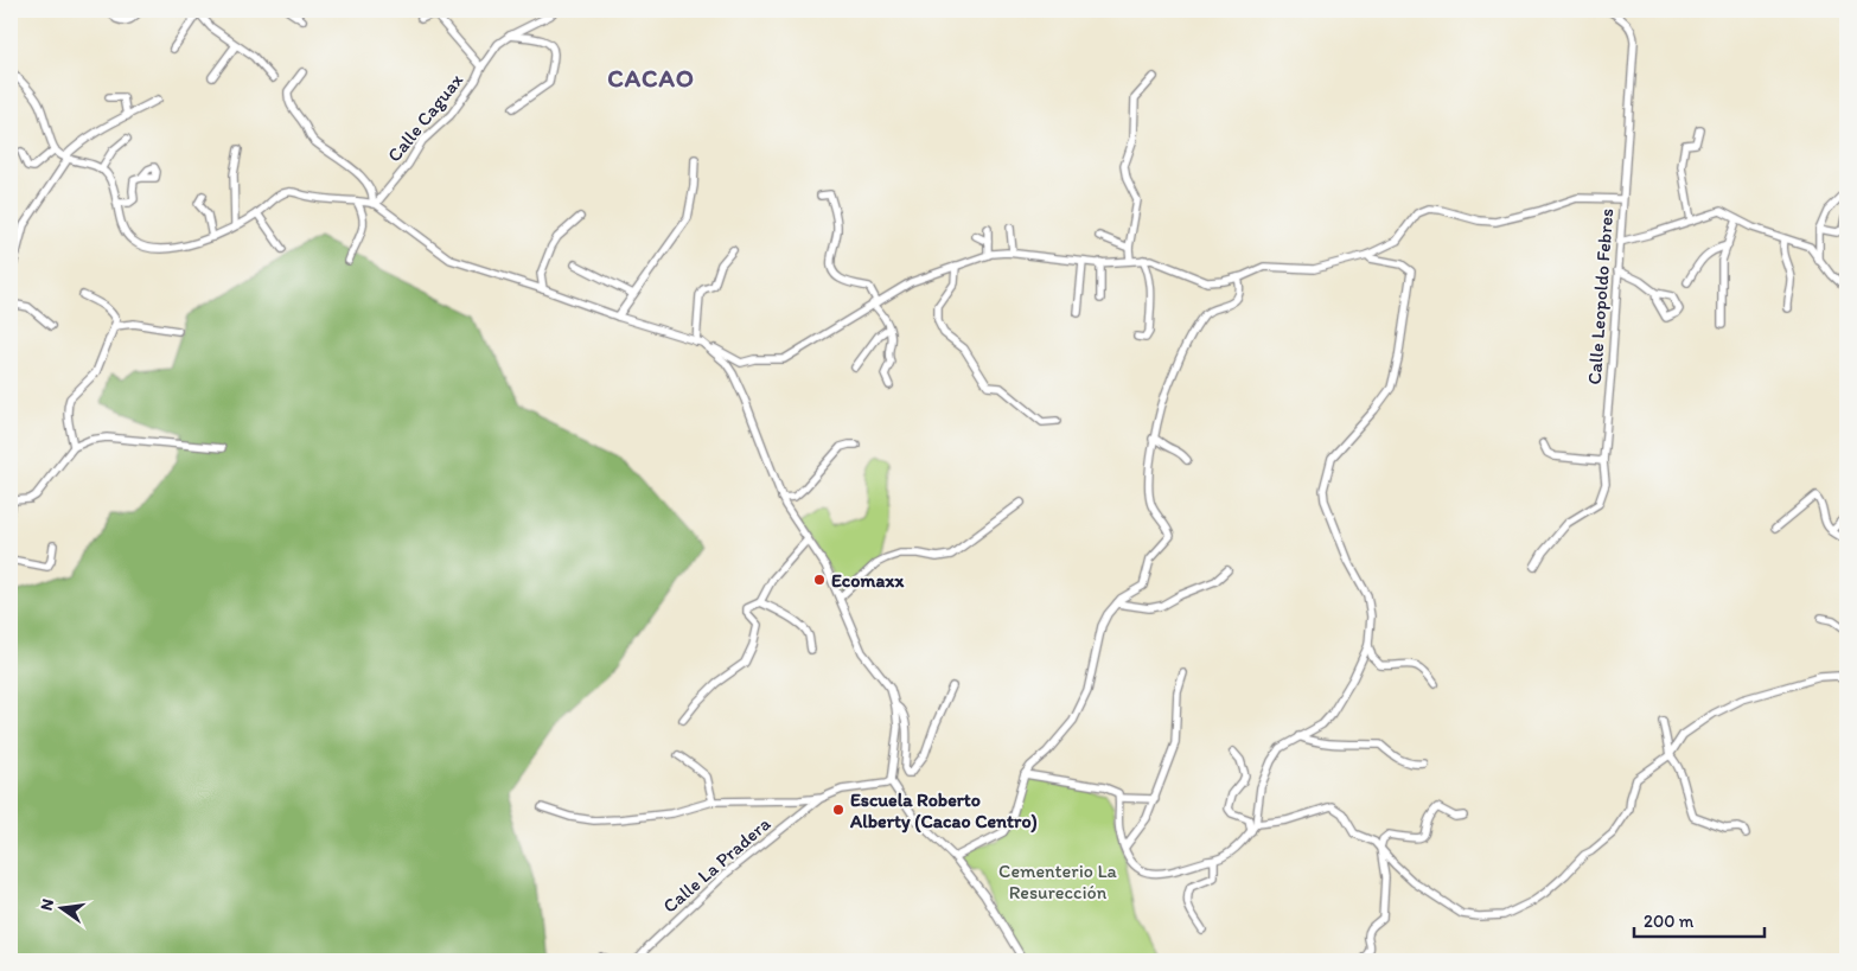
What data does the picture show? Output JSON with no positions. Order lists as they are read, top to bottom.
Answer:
{
  "streets": {
    "street": ["Calle Caguax", "Calle Leopoldo Febres", "Calle La Pradera"]
  },
  "districts": ["CACAO"],
  "parks": ["Cementerio La Resurección"],
  "places": ["Ecomaxx", "Escuela Roberto Alberty (Cacao Centro)"],
  "scale_bar": "200 m",
  "north": "left"
}
